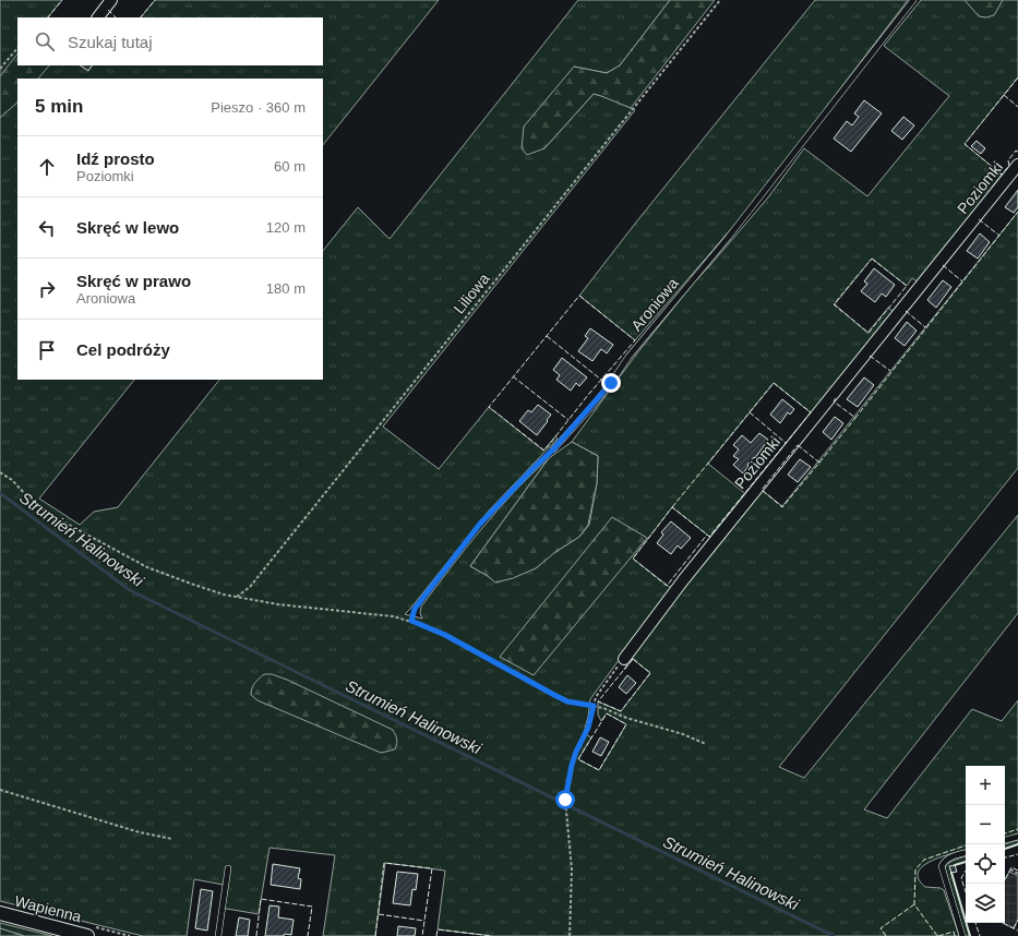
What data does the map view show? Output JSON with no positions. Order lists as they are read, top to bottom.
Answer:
{
  "streets": {
    "street": ["Poziomki", "Wapienna"],
    "lane": ["Aroniowa"],
    "path": ["Liliowa"]
  },
  "water": ["Strumień Halinowski"],
  "page": {
    "search": "Szukaj tutaj",
    "heading": ["5 min", "Pieszo · 360 m"],
    "list": [
      ["Idź prosto", "Poziomki", "60 m"],
      ["Skręć w lewo", "120 m"],
      ["Skręć w prawo", "Aroniowa", "180 m"],
      "Cel podróży"
    ],
    "map_buttons": ["+", "−"]
  }
}
